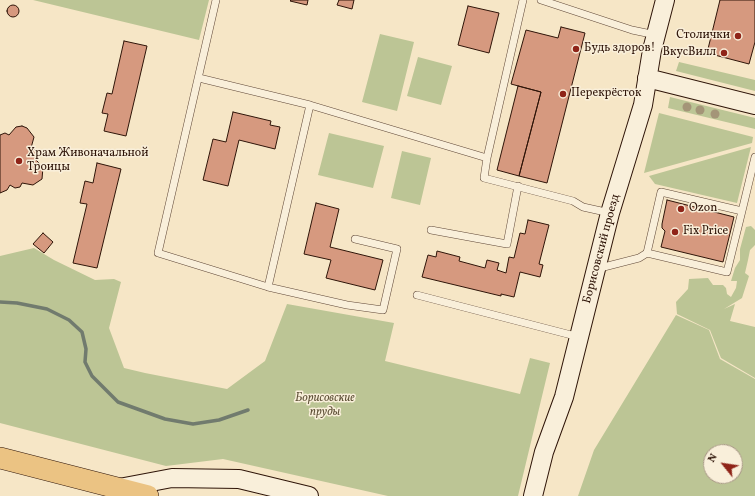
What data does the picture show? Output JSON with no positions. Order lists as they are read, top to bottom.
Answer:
{
  "streets": {
    "street": ["Борисовский проезд"]
  },
  "parks": ["Борисовские пруды"],
  "places": [
    "Столички",
    "Будь здоров!",
    "ВкусВилл",
    "Перекрёсток",
    "Храм Живоначальной Троицы",
    "Ozon",
    "Fix Price"
  ],
  "north": "top left"
}
